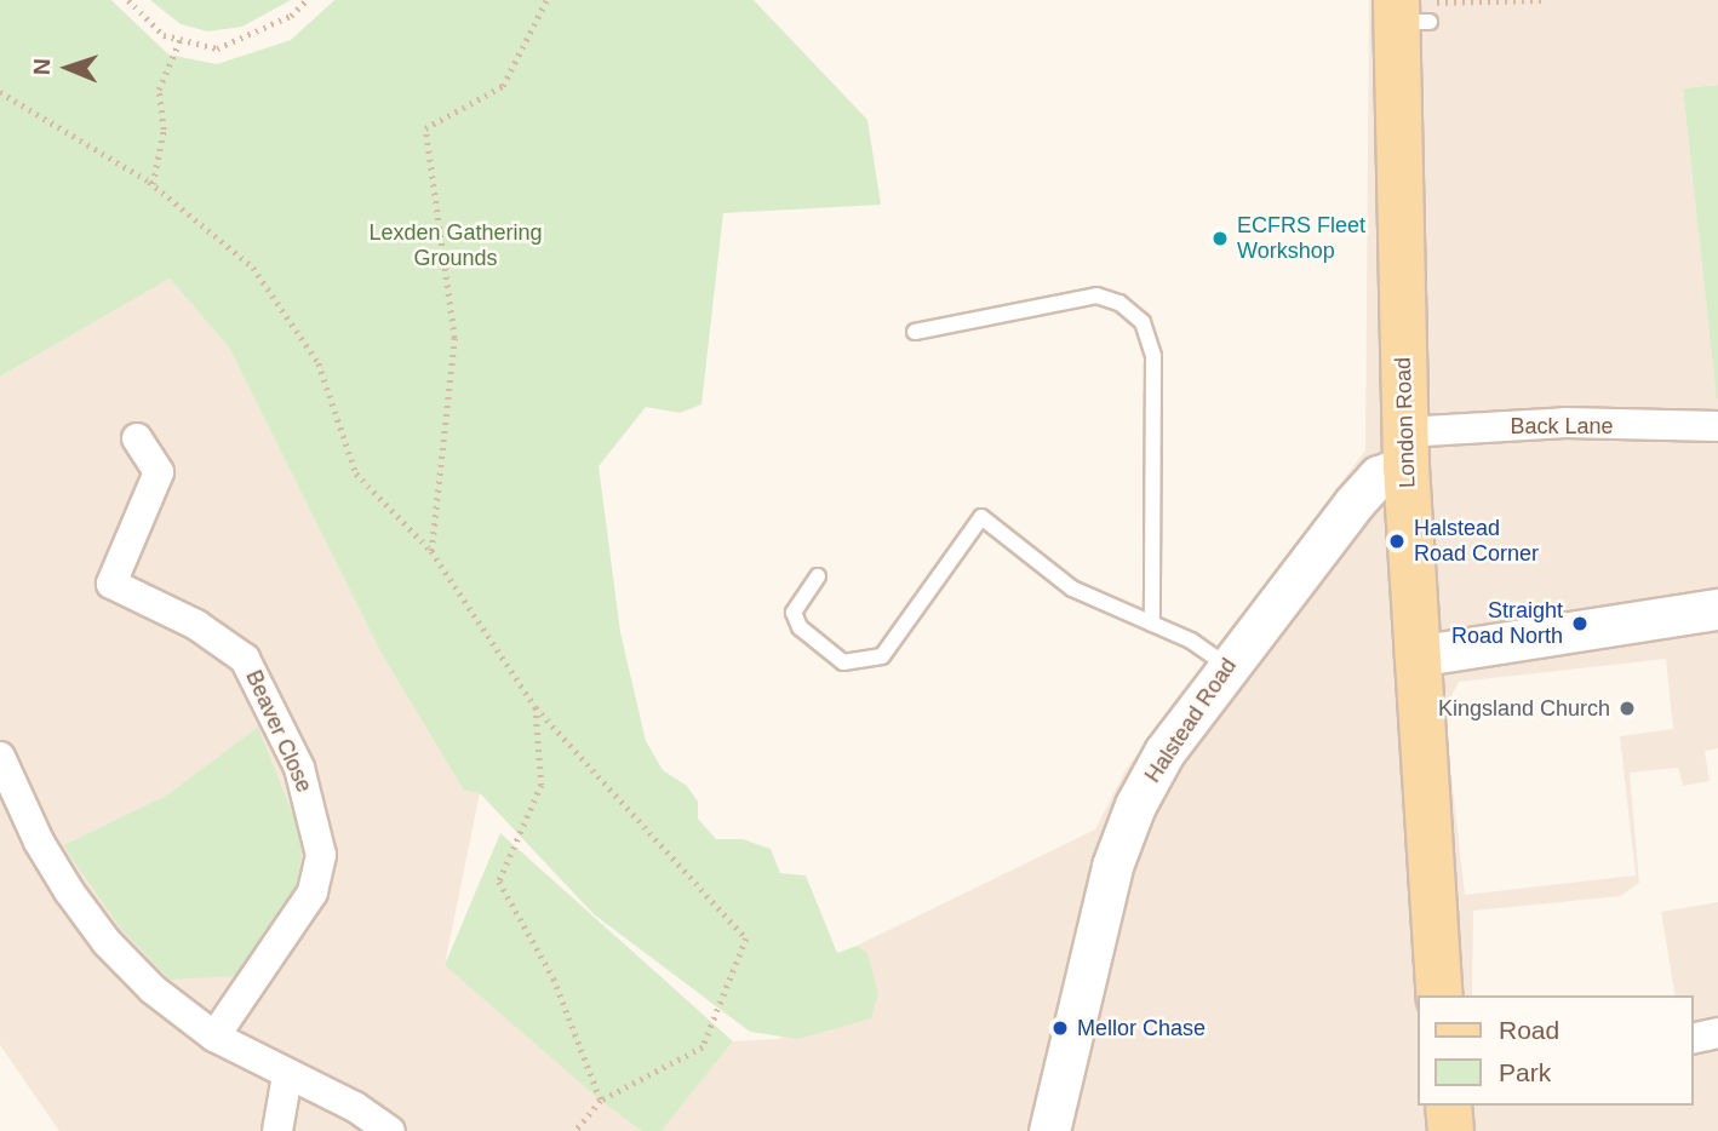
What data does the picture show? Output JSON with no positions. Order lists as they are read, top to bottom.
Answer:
{
  "streets": {
    "main road": ["London Road"],
    "street": ["Back Lane", "Halstead Road", "Beaver Close"]
  },
  "crossings": [
    ["London Road", "Back Lane"],
    ["London Road", "Halstead Road"],
    ["Back Lane", "Halstead Road"]
  ],
  "parks": ["Lexden Gathering Grounds"],
  "places": [
    "ECFRS Fleet Workshop",
    "Halstead Road Corner",
    "Straight Road North",
    "Kingsland Church",
    "Mellor Chase"
  ],
  "legend": ["Road", "Park"],
  "north": "left"
}
